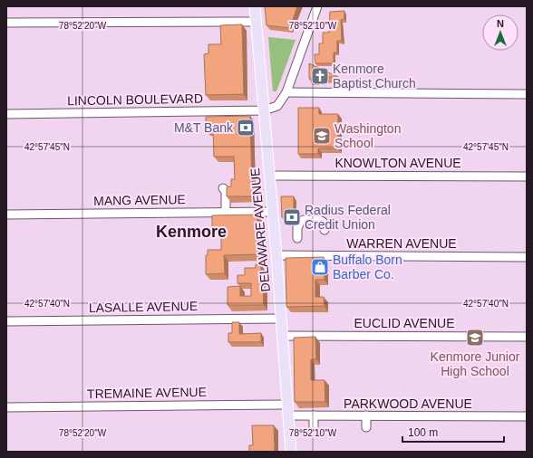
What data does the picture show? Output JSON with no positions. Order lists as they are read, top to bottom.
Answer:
{
  "streets": {
    "main road": ["DELAWARE AVENUE"],
    "street": [
      "LINCOLN BOULEVARD",
      "KNOWLTON AVENUE",
      "MANG AVENUE",
      "WARREN AVENUE",
      "LASALLE AVENUE",
      "EUCLID AVENUE",
      "TREMAINE AVENUE",
      "PARKWOOD AVENUE"
    ]
  },
  "crossings": [
    ["LINCOLN BOULEVARD", "DELAWARE AVENUE"],
    ["KNOWLTON AVENUE", "DELAWARE AVENUE"],
    ["MANG AVENUE", "DELAWARE AVENUE"],
    ["DELAWARE AVENUE", "WARREN AVENUE"],
    ["DELAWARE AVENUE", "LASALLE AVENUE"],
    ["DELAWARE AVENUE", "EUCLID AVENUE"],
    ["DELAWARE AVENUE", "TREMAINE AVENUE"],
    ["DELAWARE AVENUE", "PARKWOOD AVENUE"]
  ],
  "districts": ["Kenmore"],
  "places": {
    "church": ["Kenmore Baptist Church"],
    "bank": ["M&T Bank", "Radius Federal Credit Union"],
    "school or university": ["Washington School", "Kenmore Junior High School"],
    "shop": ["Buffalo Born Barber Co."]
  },
  "scale_bar": "100 m",
  "north": "top",
  "coordinates": [
    "78°52'20\"W",
    "78°52'10\"W",
    "42°57'45\"N",
    "42°57'40\"N"
  ]
}
